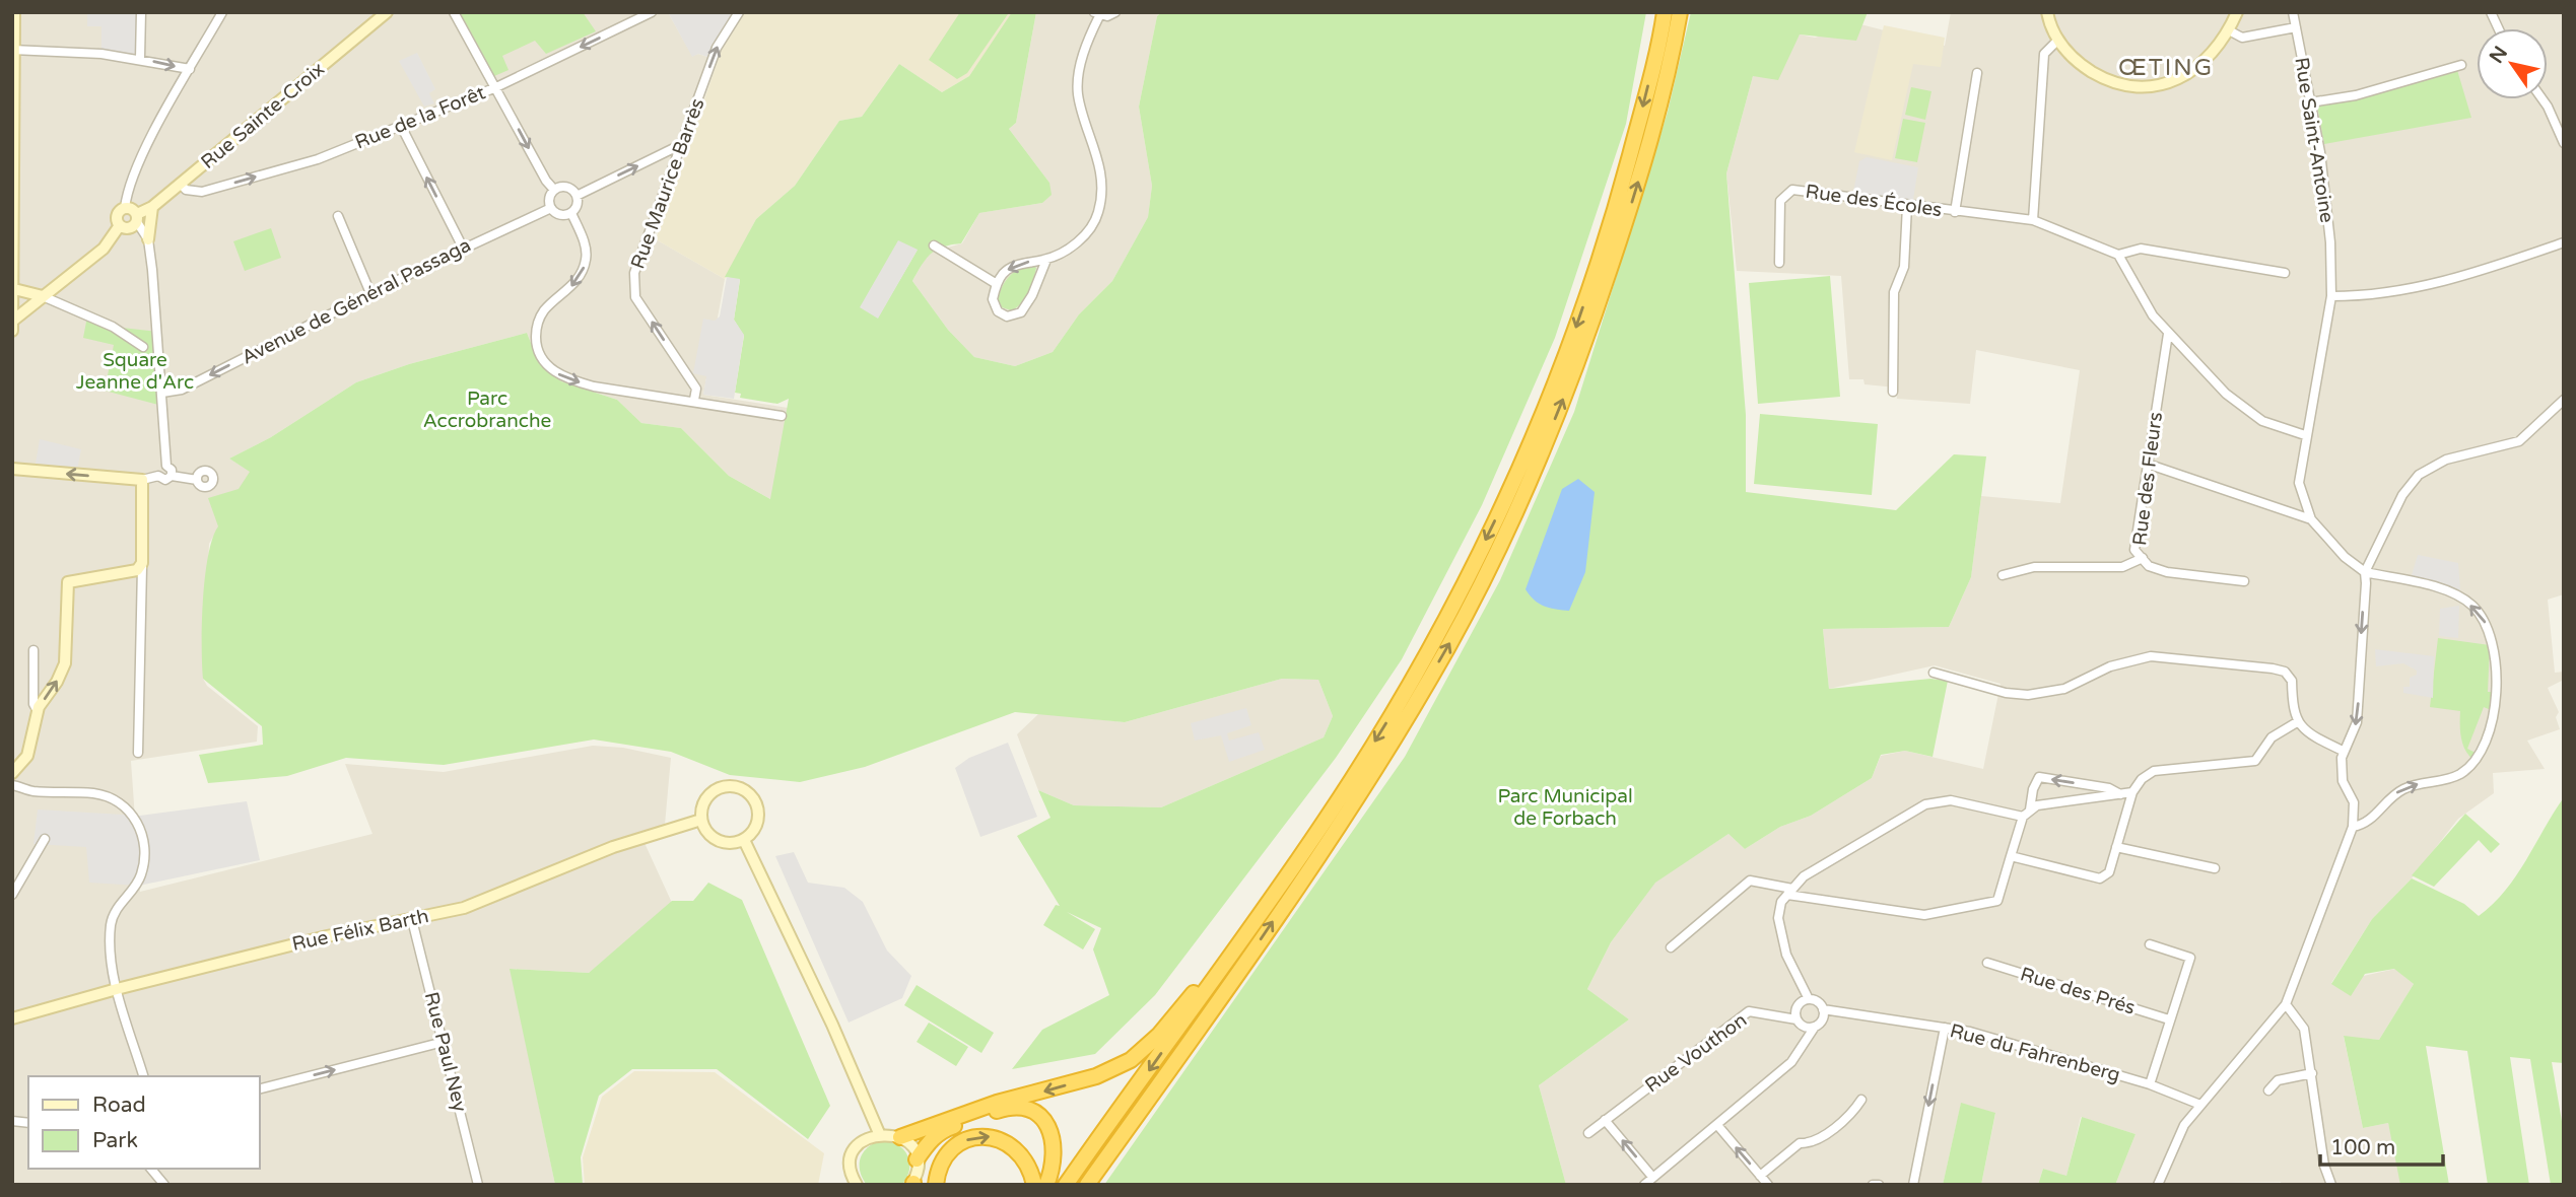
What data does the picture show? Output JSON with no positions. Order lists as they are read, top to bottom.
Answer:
{
  "streets": {
    "street": [
      "Rue Sainte-Croix",
      "Rue de la Forêt",
      "Rue Saint-Antoine",
      "Rue Maurice Barrès",
      "Rue des Écoles",
      "Avenue de Général Passaga",
      "Rue des Fleurs",
      "Rue Félix Barth",
      "Rue des Prés",
      "Rue Paul Ney",
      "Rue Vouthon",
      "Rue du Fahrenberg"
    ]
  },
  "crossings": [
    ["Rue Sainte-Croix", "Rue de la Forêt"],
    ["Rue Félix Barth", "Rue Paul Ney"],
    ["Rue Vouthon", "Rue du Fahrenberg"]
  ],
  "one_way": ["Rue Maurice Barrès", "Avenue de Général Passaga"],
  "districts": ["ŒTING"],
  "parks": ["Square Jeanne d'Arc", "Parc Accrobranche", "Parc Municipal de Forbach"],
  "legend": ["Road", "Park"],
  "scale_bar": "100 m",
  "north": "top left"
}
